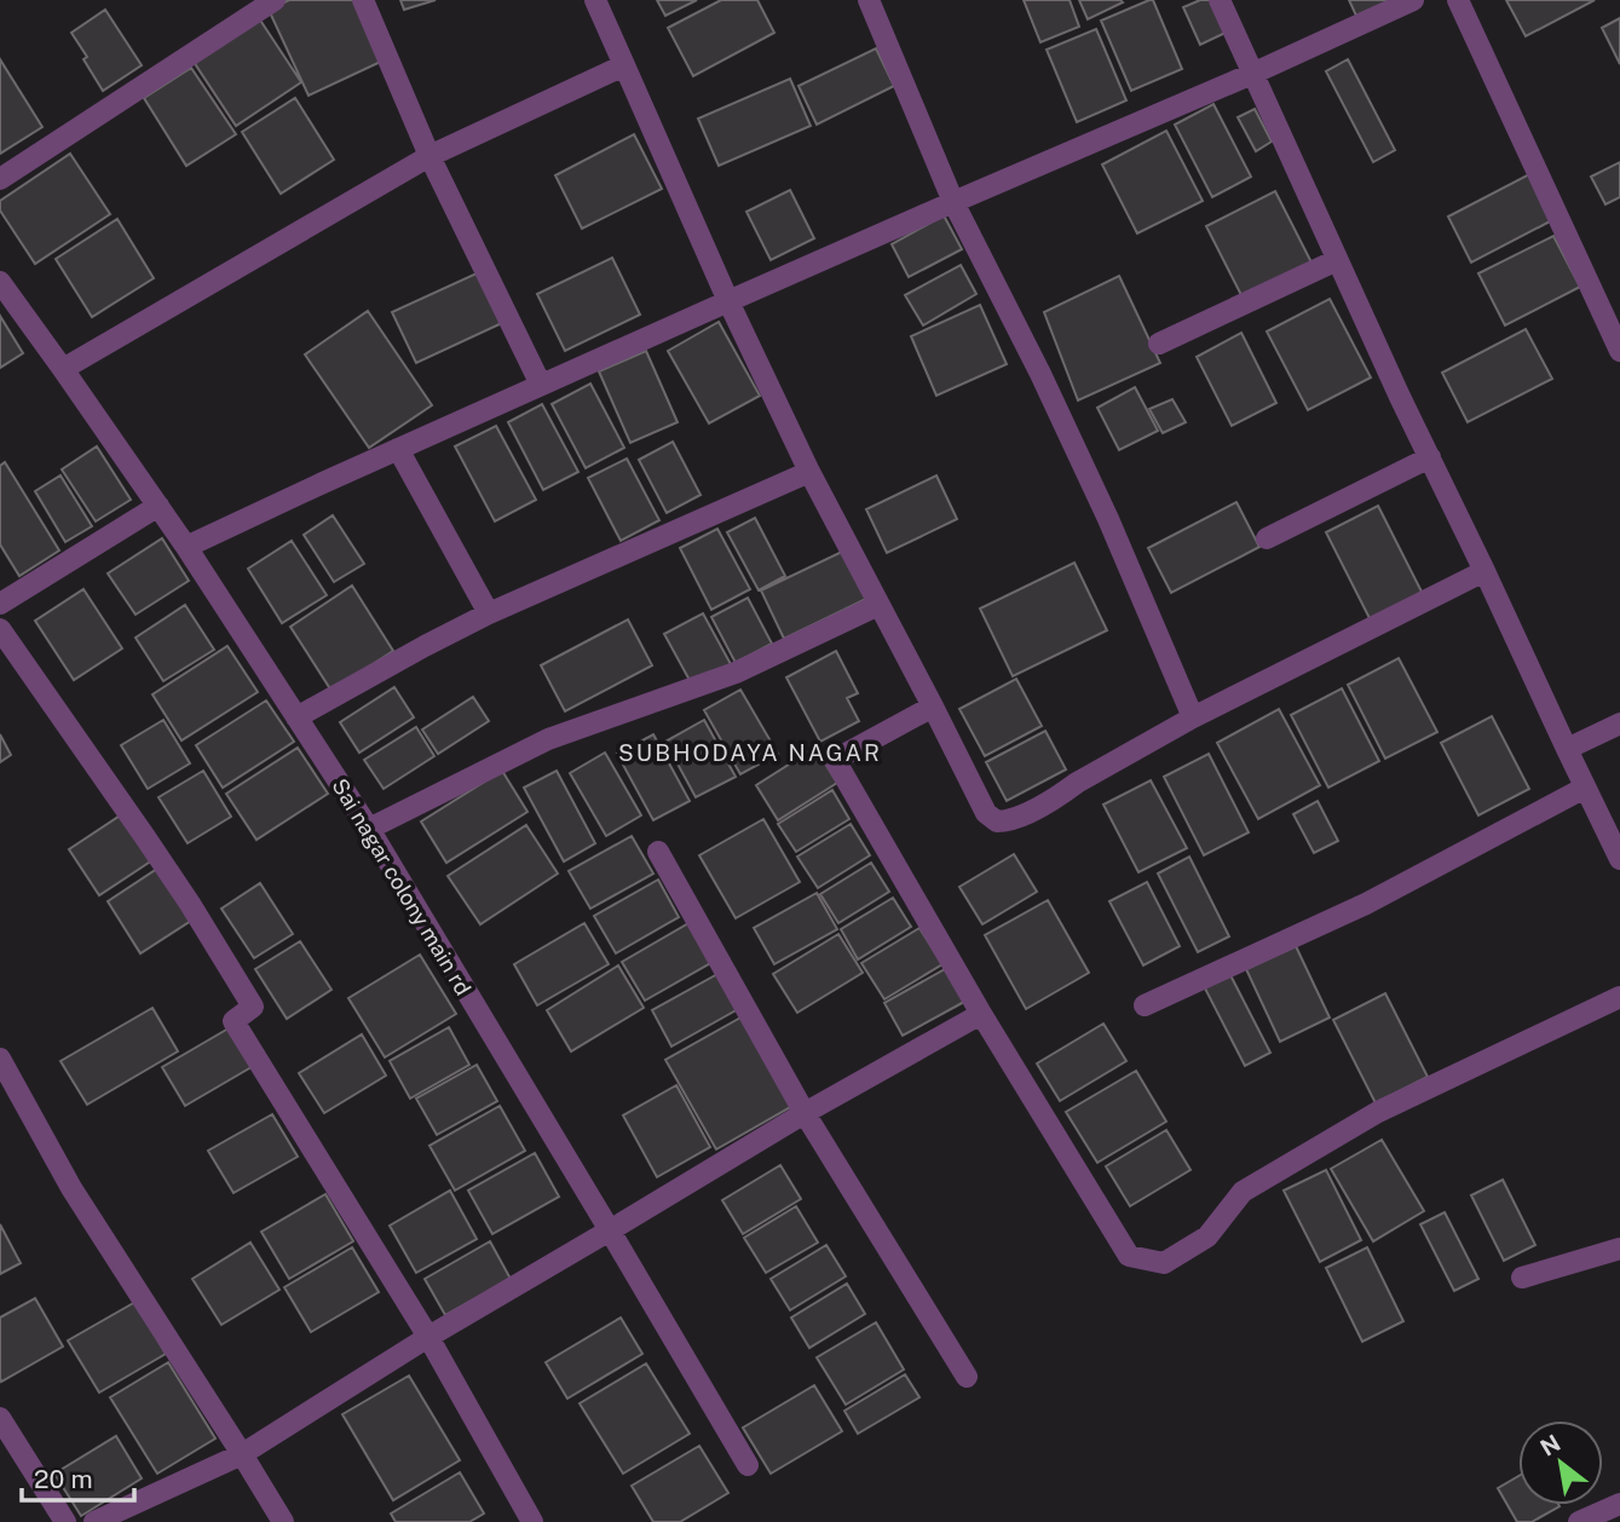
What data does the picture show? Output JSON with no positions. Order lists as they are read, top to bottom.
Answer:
{
  "streets": {
    "street": ["Sai nagar colony main rd"]
  },
  "districts": ["SUBHODAYA NAGAR"],
  "scale_bar": "20 m",
  "north": "top left"
}
